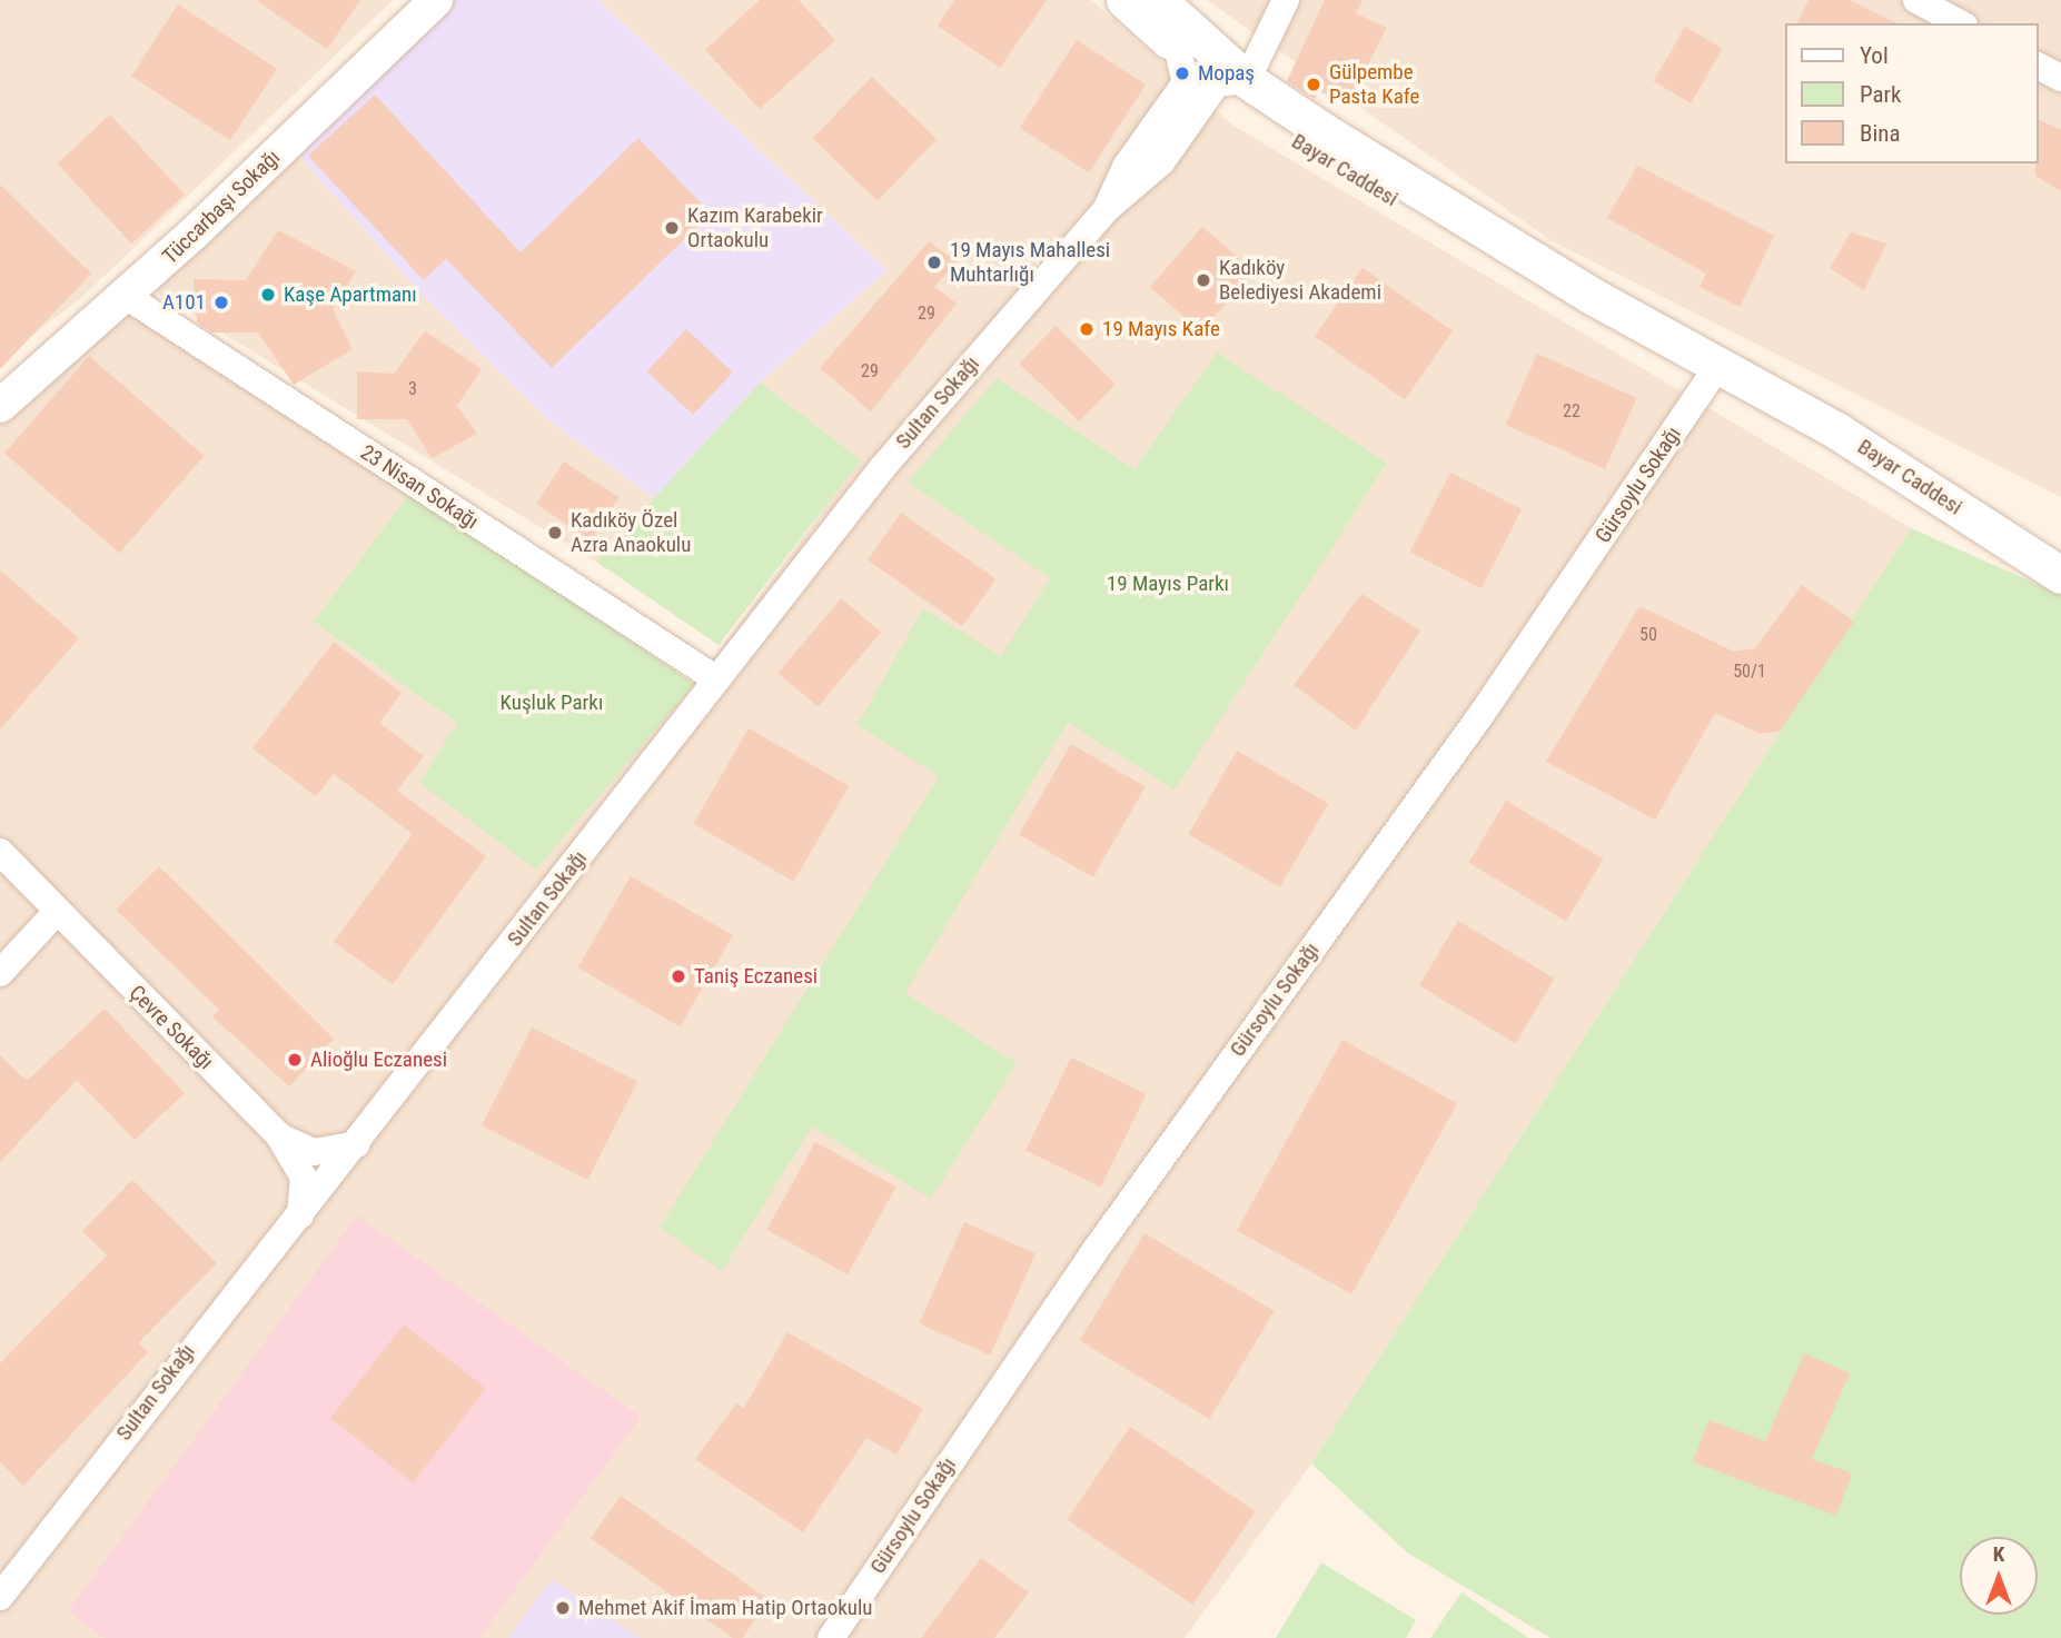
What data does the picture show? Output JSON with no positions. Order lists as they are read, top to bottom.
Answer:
{
  "streets": {
    "main road": ["Bayar Caddesi"],
    "street": [
      "Tüccarbaşı Sokağı",
      "Sultan Sokağı",
      "Gürsoylu Sokağı",
      "23 Nisan Sokağı",
      "Çevre Sokağı"
    ]
  },
  "crossings": [
    ["Bayar Caddesi", "Sultan Sokağı"],
    ["Bayar Caddesi", "Gürsoylu Sokağı"],
    ["Tüccarbaşı Sokağı", "23 Nisan Sokağı"],
    ["Sultan Sokağı", "23 Nisan Sokağı"],
    ["Sultan Sokağı", "Çevre Sokağı"]
  ],
  "parks": ["19 Mayıs Parkı", "Kuşluk Parkı"],
  "places": [
    "Mopaş",
    "Gülpembe Pasta Kafe",
    "Kazım Karabekir Ortaokulu",
    "19 Mayıs Mahallesi Muhtarlığı",
    "Kadıköy Belediyesi Akademi",
    "Kaşe Apartmanı",
    "A101",
    "19 Mayıs Kafe",
    "Kadıköy Özel Azra Anaokulu",
    "Taniş Eczanesi",
    "Alioğlu Eczanesi",
    "Mehmet Akif İmam Hatip Ortaokulu"
  ],
  "house_numbers": [
    "29",
    "29",
    "3",
    "22",
    "50",
    "50/1"
  ],
  "legend": ["Yol", "Park", "Bina"],
  "north": "top"
}
